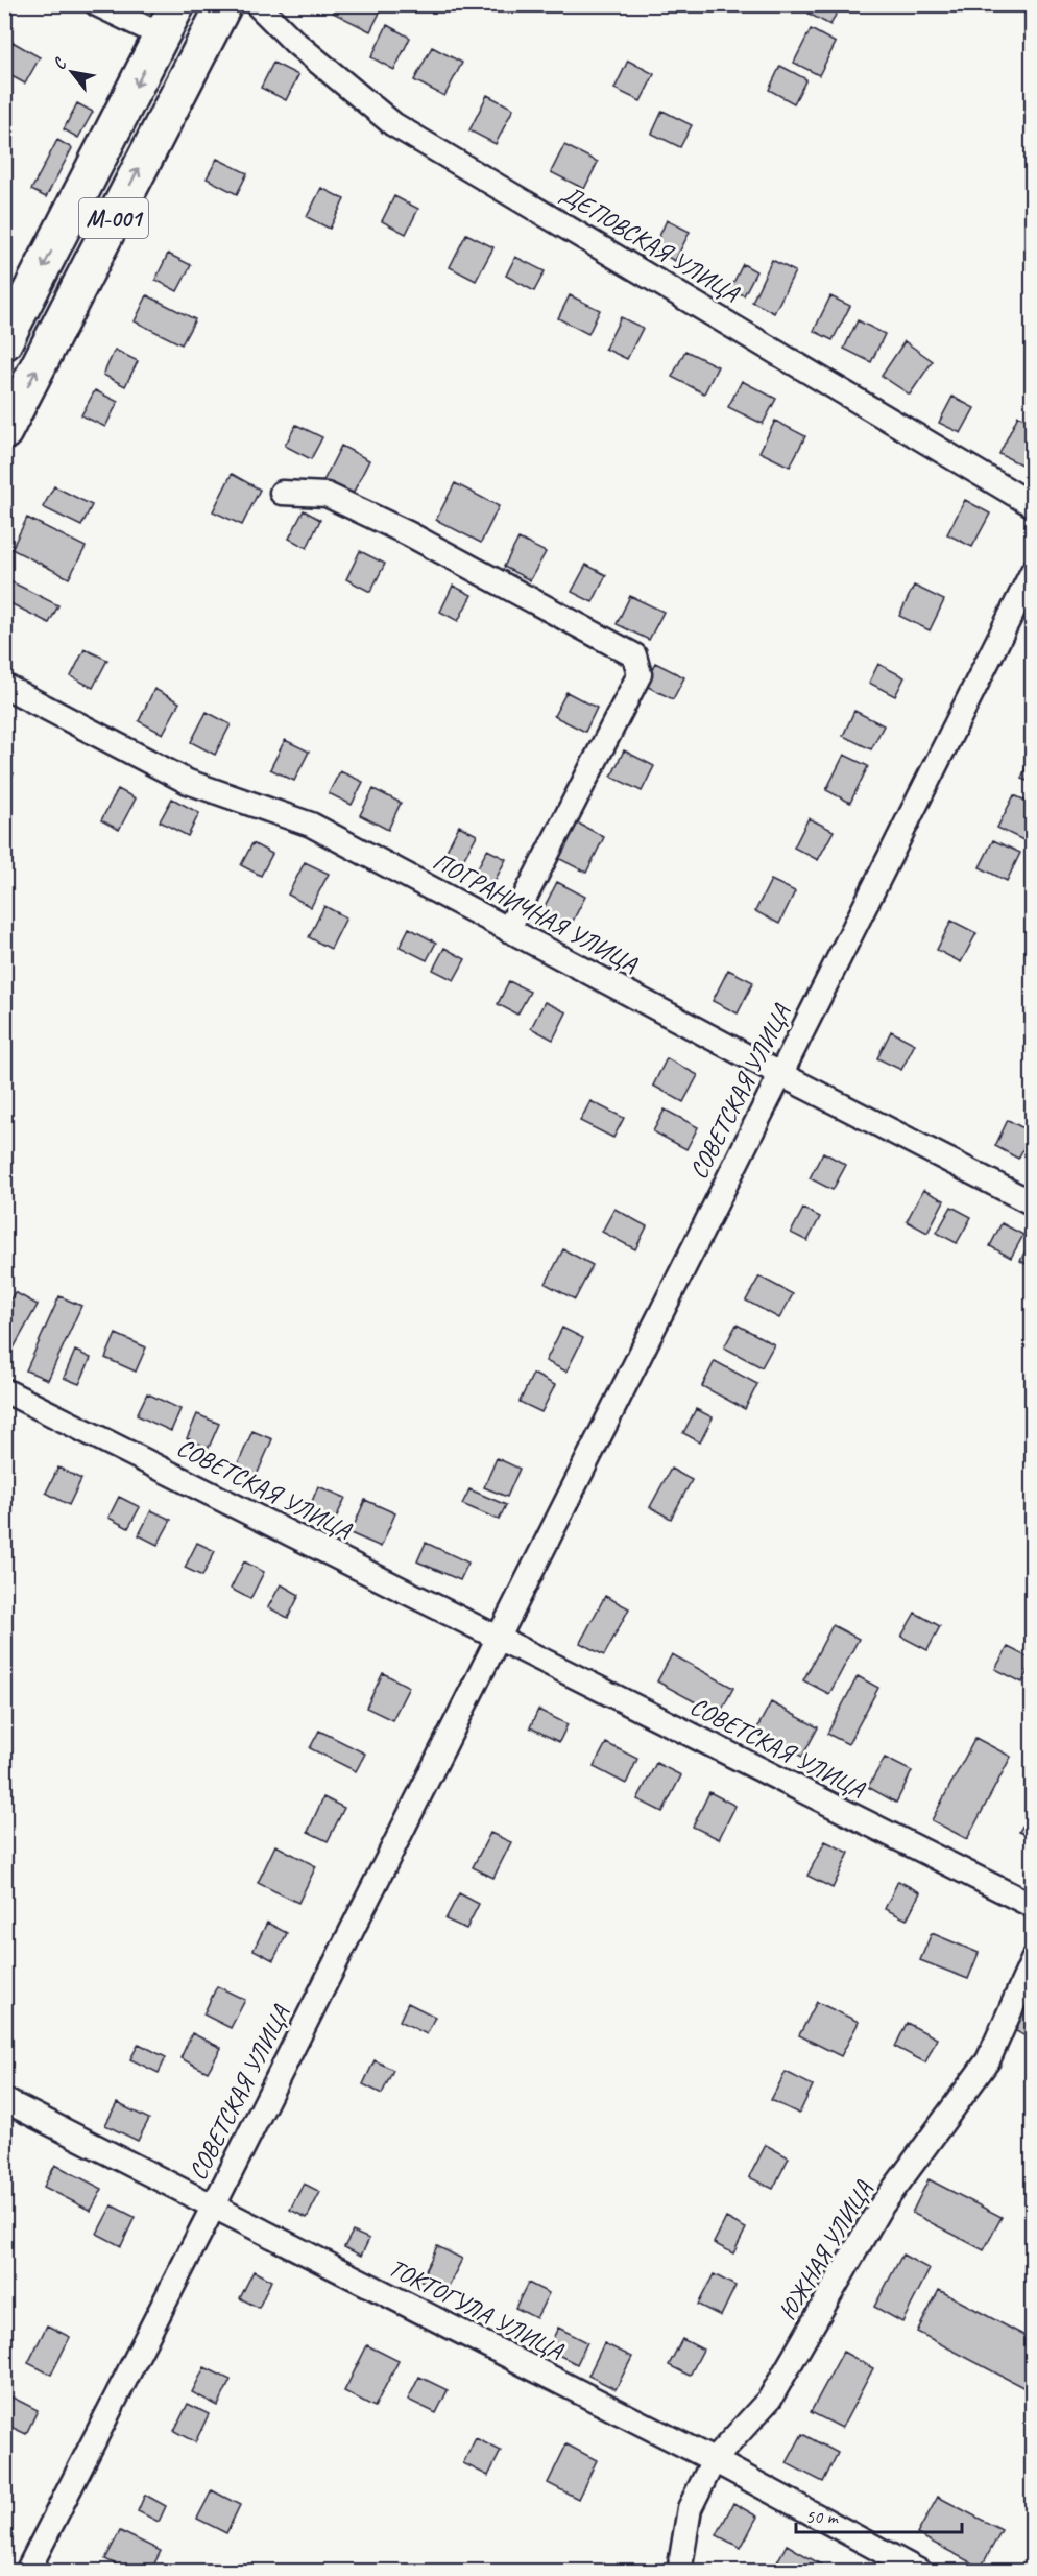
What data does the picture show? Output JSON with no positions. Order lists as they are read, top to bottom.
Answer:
{
  "streets": {
    "main road": ["M-001"],
    "street": [
      "ДЕПОВСКАЯ УЛИЦА",
      "ПОГРАНИЧНАЯ УЛИЦА",
      "СОВЕТСКАЯ УЛИЦА",
      "ЮЖНАЯ УЛИЦА",
      "ТОКТОГУЛА УЛИЦА"
    ]
  },
  "crossings": [
    ["ПОГРАНИЧНАЯ УЛИЦА", "СОВЕТСКАЯ УЛИЦА"],
    ["СОВЕТСКАЯ УЛИЦА", "ТОКТОГУЛА УЛИЦА"],
    ["ЮЖНАЯ УЛИЦА", "ТОКТОГУЛА УЛИЦА"]
  ],
  "scale_bar": "50 m",
  "north": "top left"
}
